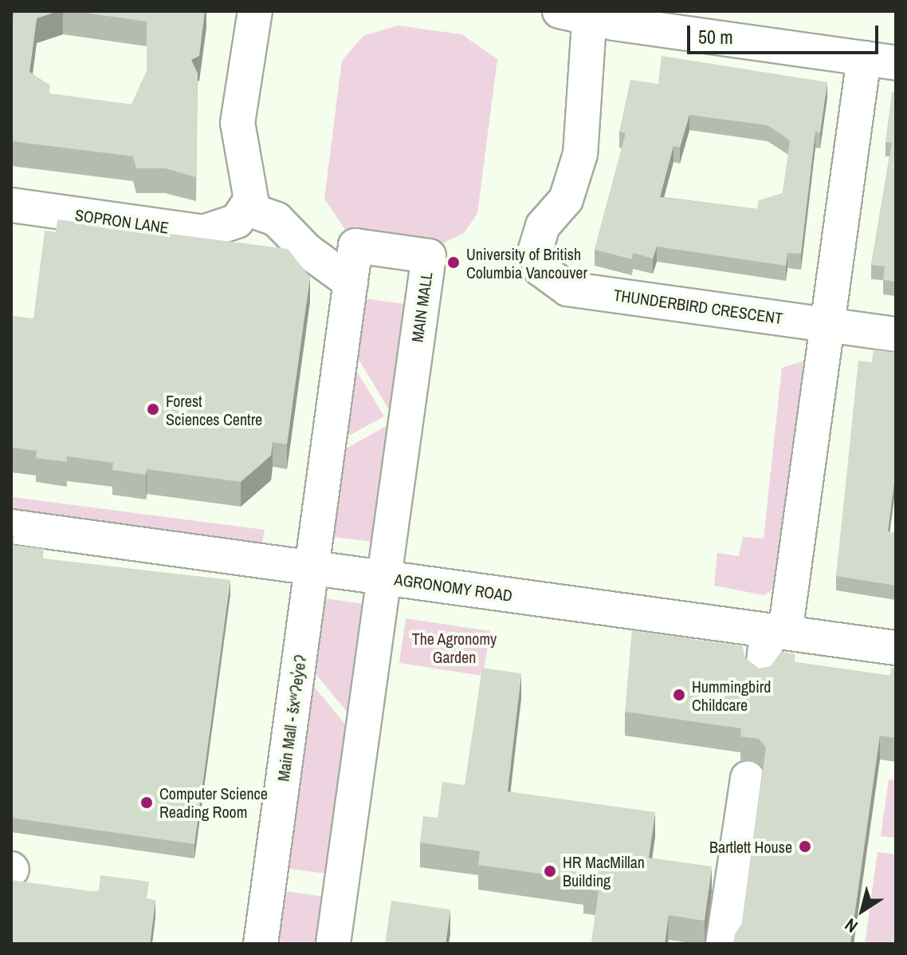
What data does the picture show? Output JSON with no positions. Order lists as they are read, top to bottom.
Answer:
{
  "streets": {
    "street": [
      "SOPRON LANE",
      "THUNDERBIRD CRESCENT",
      "MAIN MALL",
      "AGRONOMY ROAD",
      "Main Mall - šxʷʔey̓eʔ"
    ]
  },
  "crossings": [
    ["MAIN MALL", "AGRONOMY ROAD"],
    ["MAIN MALL", "Main Mall - šxʷʔey̓eʔ"],
    ["AGRONOMY ROAD", "Main Mall - šxʷʔey̓eʔ"]
  ],
  "parks": ["The Agronomy Garden"],
  "places": [
    "University of British Columbia Vancouver",
    "Forest Sciences Centre",
    "Hummingbird Childcare",
    "Computer Science Reading Room",
    "Bartlett House",
    "HR MacMillan Building"
  ],
  "scale_bar": "50 m",
  "north": "bottom left"
}
